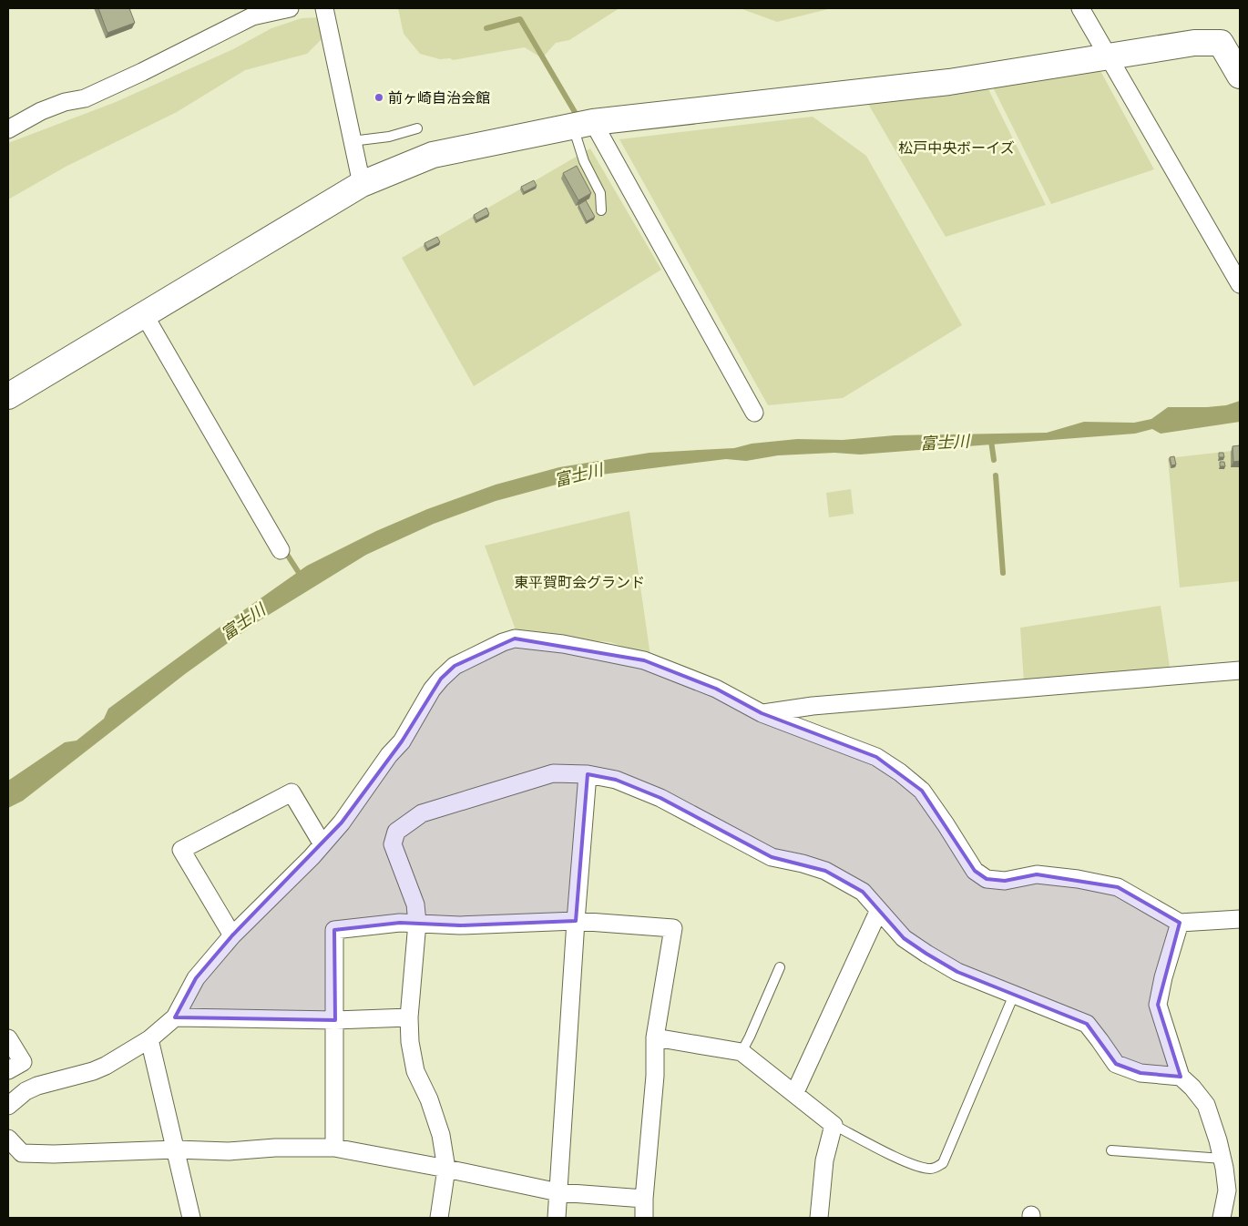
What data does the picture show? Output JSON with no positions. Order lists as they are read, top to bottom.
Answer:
{
  "water": ["富士川"],
  "parks": ["松戸中央ボーイズ", "東平賀町会グランド"],
  "places": ["前ヶ崎自治会館"]
}
